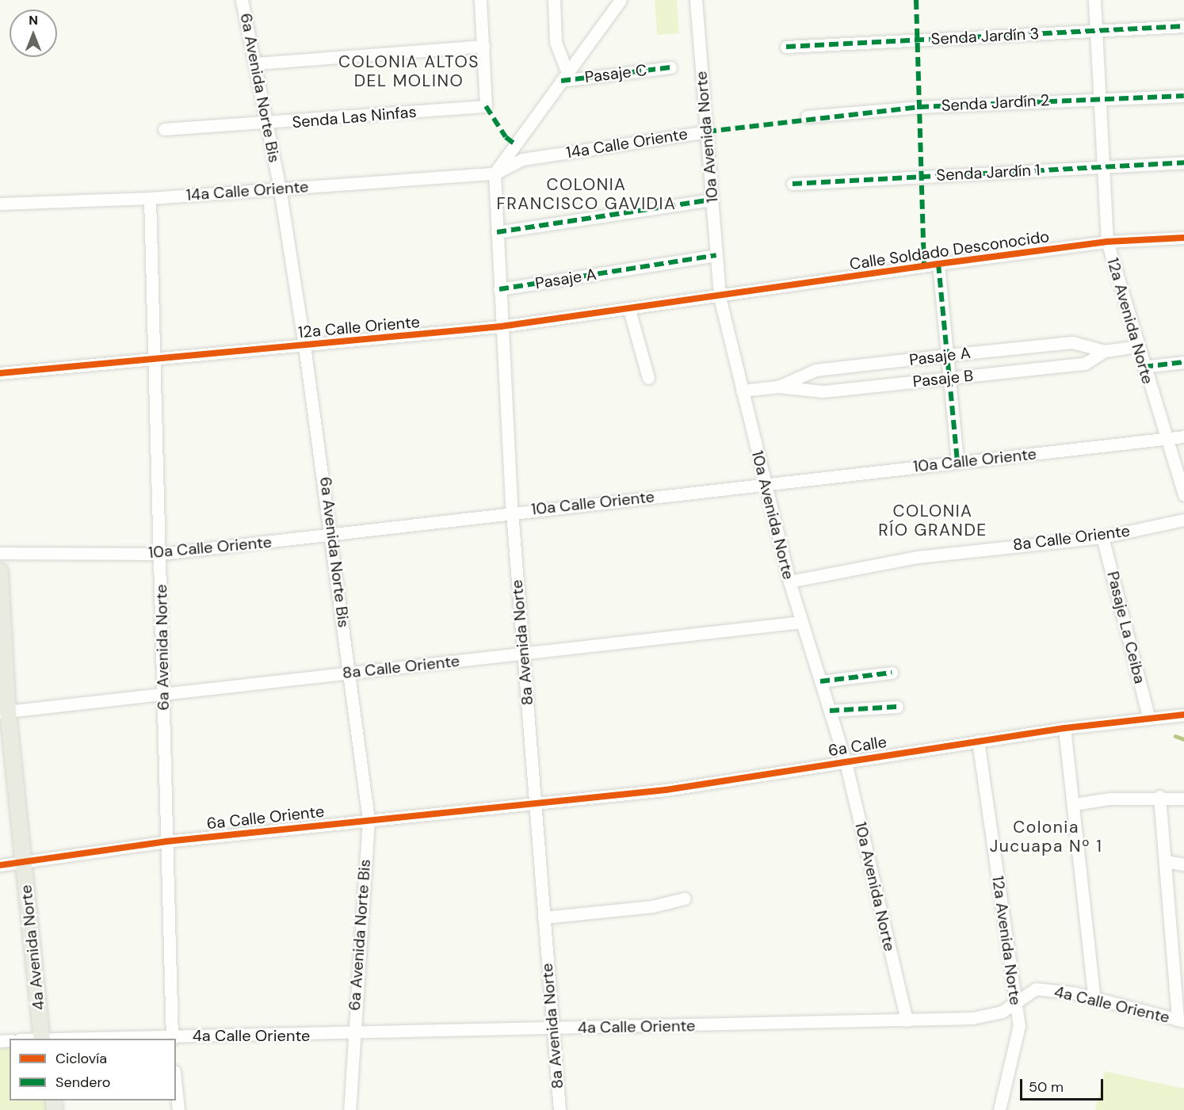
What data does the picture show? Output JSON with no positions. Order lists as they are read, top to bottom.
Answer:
{
  "streets": {
    "main road": ["4a Avenida Norte"],
    "street": [
      "Senda Jardín 3",
      "Pasaje C",
      "6a Avenida Norte Bis",
      "Senda Jardín 2",
      "Senda Las Ninfas",
      "10a Avenida Norte",
      "14a Calle Oriente",
      "Senda Jardín 1",
      "Calle Soldado Desconocido",
      "Pasaje A",
      "12a Avenida Norte",
      "12a Calle Oriente",
      "Pasaje B",
      "10a Calle Oriente",
      "8a Calle Oriente",
      "Pasaje La Ceiba",
      "8a Avenida Norte",
      "6a Avenida Norte",
      "6a Calle",
      "6a Calle Oriente",
      "4a Calle Oriente"
    ]
  },
  "crossings": [
    ["Senda Jardín 3", "12a Avenida Norte"],
    ["6a Avenida Norte Bis", "Senda Las Ninfas"],
    ["6a Avenida Norte Bis", "14a Calle Oriente"],
    ["6a Avenida Norte Bis", "12a Calle Oriente"],
    ["6a Avenida Norte Bis", "10a Calle Oriente"],
    ["6a Avenida Norte Bis", "8a Calle Oriente"],
    ["6a Avenida Norte Bis", "6a Calle Oriente"],
    ["6a Avenida Norte Bis", "4a Calle Oriente"],
    ["Senda Jardín 2", "12a Avenida Norte"],
    ["10a Avenida Norte", "14a Calle Oriente"],
    ["10a Avenida Norte", "Calle Soldado Desconocido"],
    ["10a Avenida Norte", "Pasaje A"],
    ["10a Avenida Norte", "12a Calle Oriente"],
    ["10a Avenida Norte", "10a Calle Oriente"],
    ["10a Avenida Norte", "8a Calle Oriente"],
    ["10a Avenida Norte", "6a Calle"],
    ["10a Avenida Norte", "4a Calle Oriente"],
    ["14a Calle Oriente", "8a Avenida Norte"],
    ["14a Calle Oriente", "6a Avenida Norte"],
    ["Senda Jardín 1", "12a Avenida Norte"],
    ["Calle Soldado Desconocido", "12a Avenida Norte"],
    ["Calle Soldado Desconocido", "12a Calle Oriente"],
    ["Pasaje A", "Pasaje B"],
    ["Pasaje A", "8a Avenida Norte"],
    ["12a Avenida Norte", "10a Calle Oriente"],
    ["12a Avenida Norte", "6a Calle"],
    ["12a Avenida Norte", "4a Calle Oriente"],
    ["12a Calle Oriente", "8a Avenida Norte"],
    ["12a Calle Oriente", "6a Avenida Norte"],
    ["10a Calle Oriente", "8a Avenida Norte"],
    ["10a Calle Oriente", "6a Avenida Norte"],
    ["8a Calle Oriente", "Pasaje La Ceiba"],
    ["8a Calle Oriente", "8a Avenida Norte"],
    ["8a Calle Oriente", "6a Avenida Norte"],
    ["8a Calle Oriente", "4a Avenida Norte"],
    ["Pasaje La Ceiba", "6a Calle"],
    ["8a Avenida Norte", "6a Calle"],
    ["8a Avenida Norte", "6a Calle Oriente"],
    ["8a Avenida Norte", "4a Calle Oriente"],
    ["6a Avenida Norte", "6a Calle Oriente"],
    ["6a Avenida Norte", "4a Calle Oriente"],
    ["6a Calle", "6a Calle Oriente"],
    ["6a Calle Oriente", "4a Avenida Norte"]
  ],
  "districts": [
    "COLONIA ALTOS DEL MOLINO",
    "COLONIA FRANCISCO GAVIDIA",
    "COLONIA RÍO GRANDE",
    "Colonia Jucuapa Nº 1"
  ],
  "legend": ["Ciclovía", "Sendero"],
  "scale_bar": "50 m",
  "north": "top"
}
